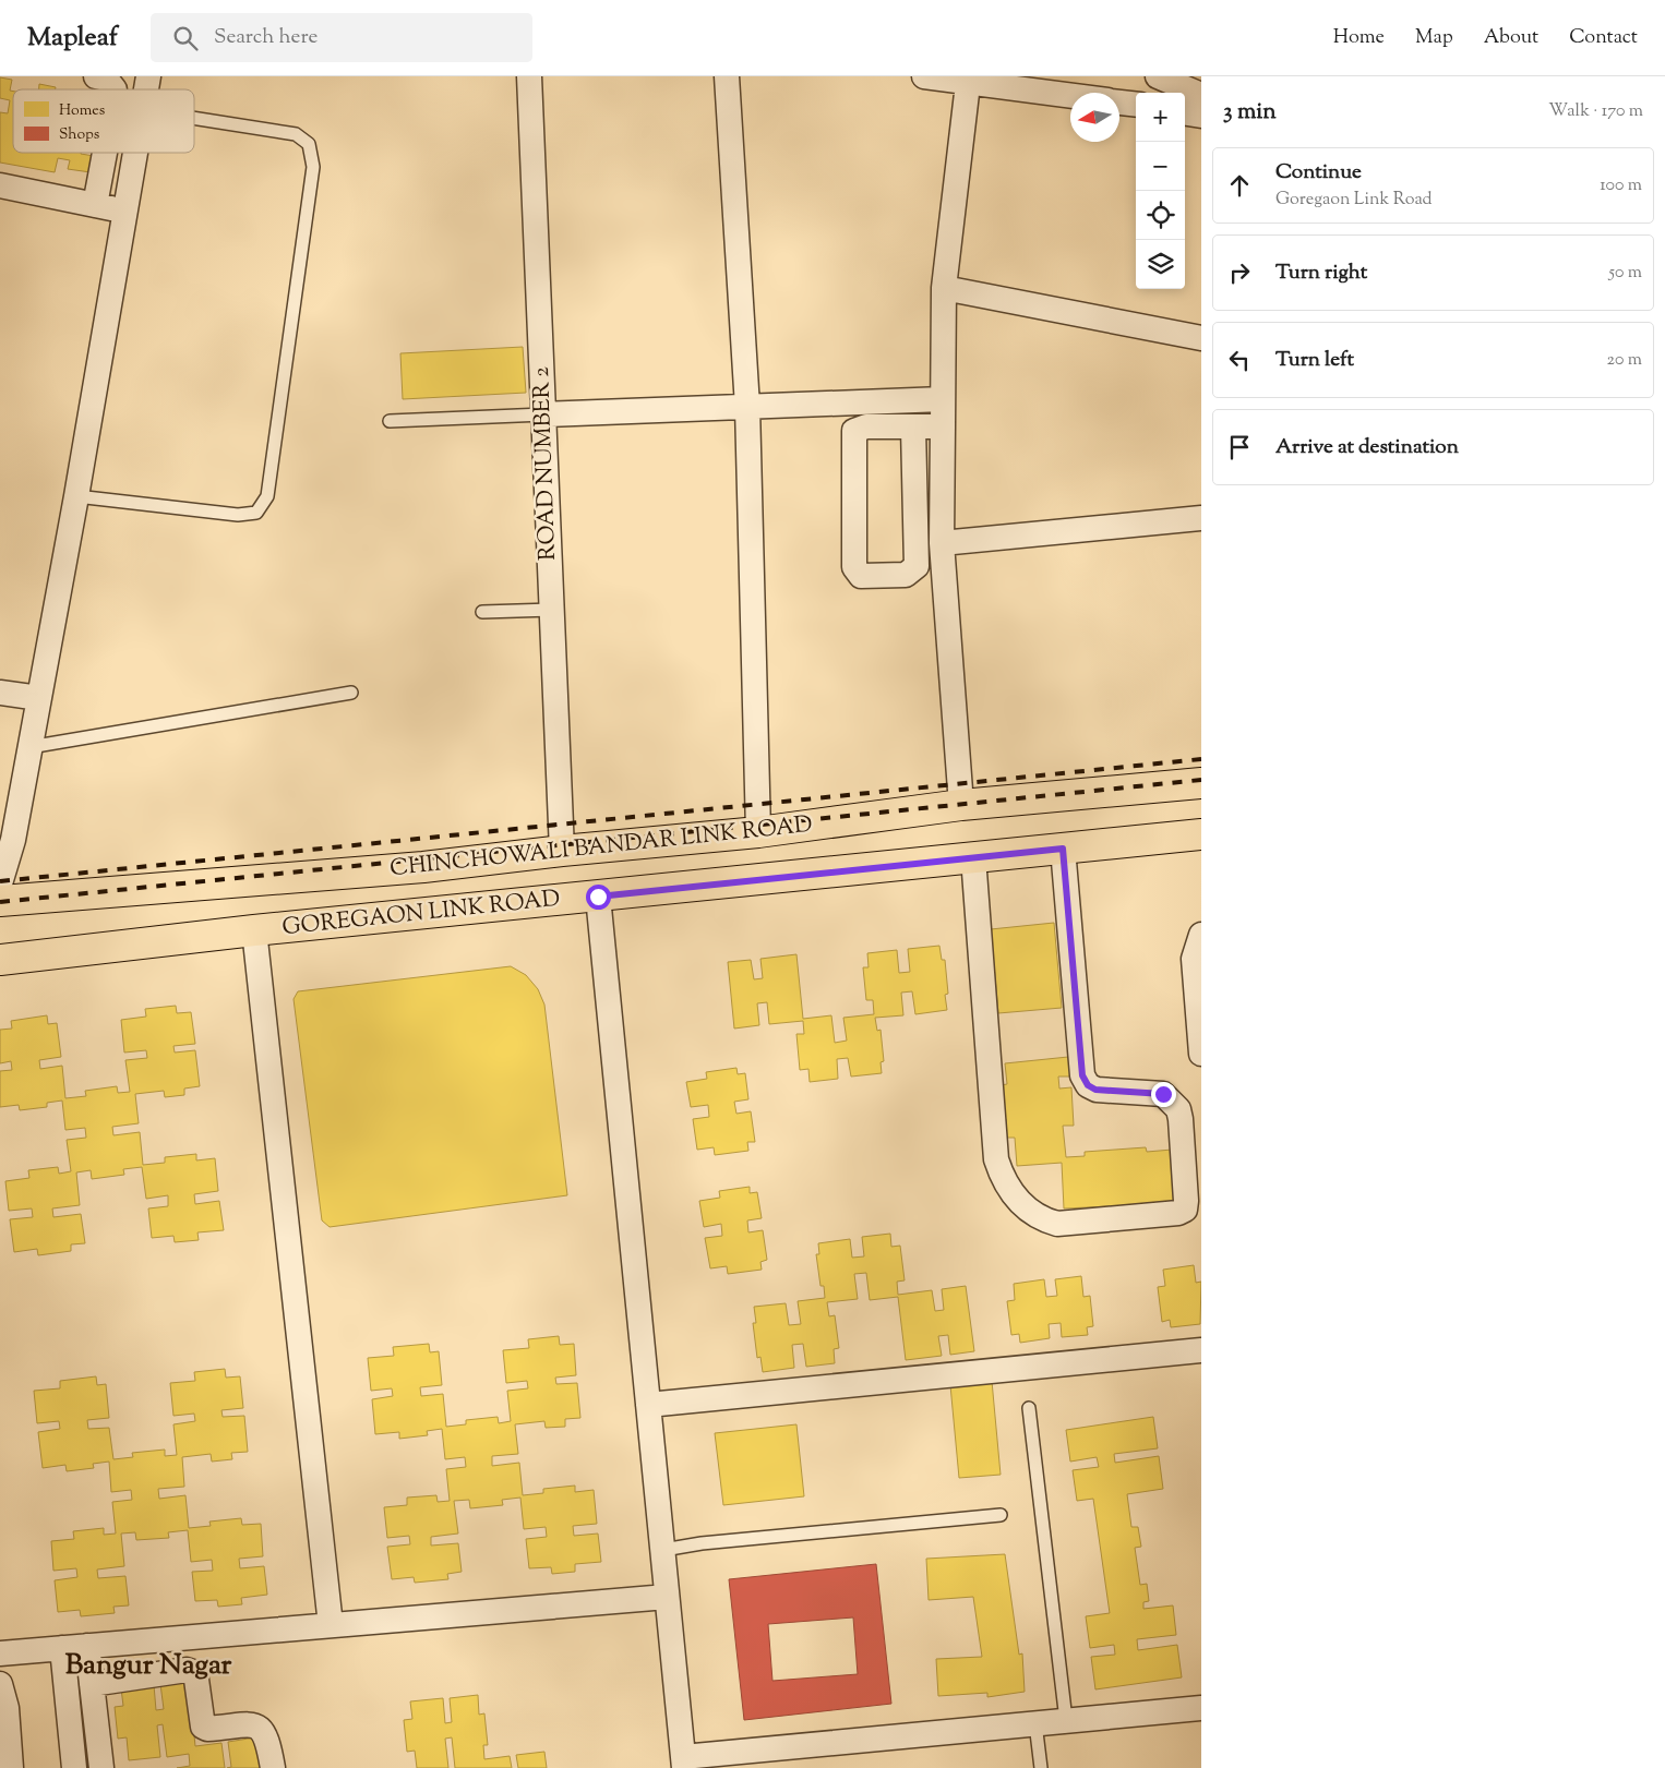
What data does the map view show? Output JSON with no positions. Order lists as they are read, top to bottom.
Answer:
{
  "streets": {
    "main road": ["CHINCHOWALI BANDAR LINK ROAD", "GOREGAON LINK ROAD"],
    "street": ["ROAD NUMBER 2"]
  },
  "crossings": [
    ["ROAD NUMBER 2", "CHINCHOWALI BANDAR LINK ROAD"]
  ],
  "districts": ["Bangur Nagar"],
  "legend": ["Homes", "Shops"],
  "north": "left",
  "page": {
    "header": "Mapleaf",
    "search": "Search here",
    "nav": [
      "Home",
      "Map",
      "About",
      "Contact"
    ],
    "heading": ["3 min", "Walk · 170 m"],
    "map_buttons": ["+", "−"],
    "list": [
      ["Continue", "Goregaon Link Road", "100 m"],
      ["Turn right", "50 m"],
      ["Turn left", "20 m"],
      "Arrive at destination"
    ]
  }
}
